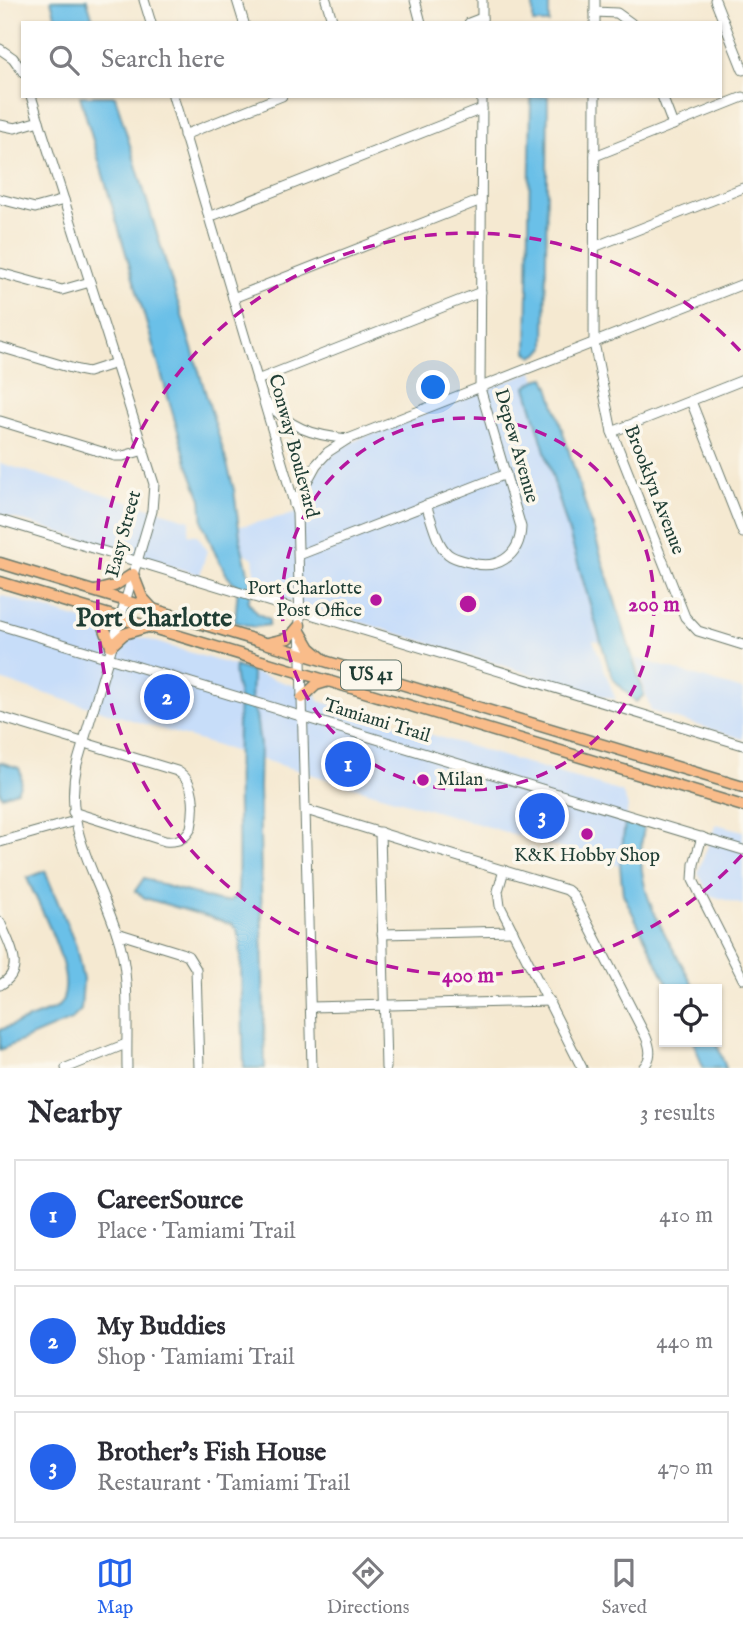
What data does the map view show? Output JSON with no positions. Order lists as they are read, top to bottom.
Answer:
{
  "streets": {
    "main road": ["US 41", "Tamiami Trail"],
    "street": [
      "Conway Boulevard",
      "Depew Avenue",
      "Brooklyn Avenue",
      "Easy Street"
    ]
  },
  "crossings": [
    ["Conway Boulevard", "US 41"],
    ["Conway Boulevard", "Tamiami Trail"],
    ["Easy Street", "US 41"],
    ["Easy Street", "Tamiami Trail"]
  ],
  "districts": ["Port Charlotte"],
  "places": ["Port Charlotte Post Office", "Milan", "K&K Hobby Shop"],
  "page": {
    "search": "Search here",
    "pins": ["2", "1", "3"],
    "heading": ["Nearby", "3 results"],
    "list": [
      {
        "mark": "1",
        "name": "CareerSource",
        "note": "Place · Tamiami Trail",
        "value": "410 m"
      },
      {
        "mark": "2",
        "name": "My Buddies",
        "note": "Shop · Tamiami Trail",
        "value": "440 m"
      },
      {
        "mark": "3",
        "name": "Brother's Fish House",
        "note": "Restaurant · Tamiami Trail",
        "value": "470 m"
      }
    ],
    "nav": ["Map", "Directions", "Saved"]
  },
  "rings": ["200 m", "400 m"]
}
